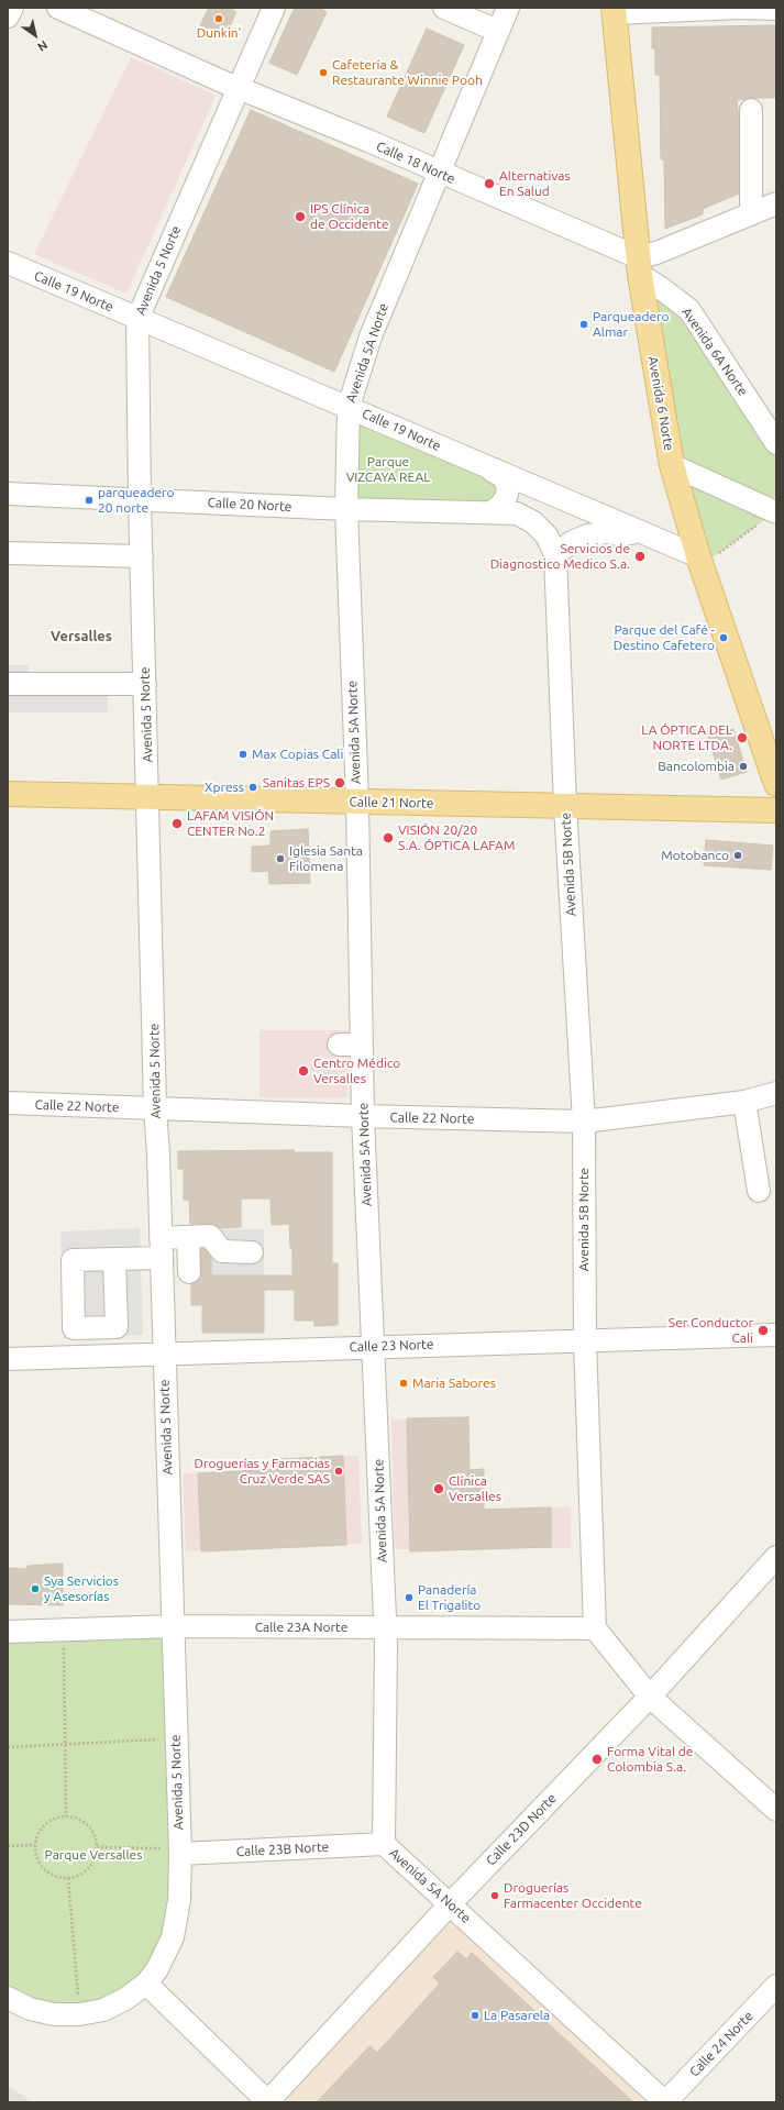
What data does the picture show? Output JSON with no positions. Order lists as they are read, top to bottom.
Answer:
{
  "streets": {
    "main road": ["Avenida 6 Norte", "Calle 21 Norte"],
    "street": [
      "Calle 18 Norte",
      "Avenida 5 Norte",
      "Calle 19 Norte",
      "Avenida 6A Norte",
      "Avenida 5A Norte",
      "Calle 20 Norte",
      "Avenida 5B Norte",
      "Calle 22 Norte",
      "Calle 23 Norte",
      "Calle 23A Norte",
      "Calle 23D Norte",
      "Calle 23B Norte",
      "Calle 24 Norte"
    ]
  },
  "crossings": [
    ["Calle 18 Norte", "Avenida 5 Norte"],
    ["Calle 18 Norte", "Avenida 6A Norte"],
    ["Calle 18 Norte", "Avenida 5A Norte"],
    ["Calle 18 Norte", "Avenida 6 Norte"],
    ["Avenida 5 Norte", "Calle 19 Norte"],
    ["Avenida 5 Norte", "Calle 20 Norte"],
    ["Avenida 5 Norte", "Calle 21 Norte"],
    ["Avenida 5 Norte", "Calle 22 Norte"],
    ["Avenida 5 Norte", "Calle 23 Norte"],
    ["Avenida 5 Norte", "Calle 23A Norte"],
    ["Avenida 5 Norte", "Calle 23B Norte"],
    ["Calle 19 Norte", "Avenida 5A Norte"],
    ["Calle 19 Norte", "Avenida 6 Norte"],
    ["Avenida 6A Norte", "Avenida 6 Norte"],
    ["Avenida 5A Norte", "Calle 20 Norte"],
    ["Avenida 5A Norte", "Calle 21 Norte"],
    ["Avenida 5A Norte", "Calle 22 Norte"],
    ["Avenida 5A Norte", "Calle 23 Norte"],
    ["Avenida 5A Norte", "Calle 23A Norte"],
    ["Avenida 5A Norte", "Calle 23D Norte"],
    ["Avenida 5A Norte", "Calle 23B Norte"],
    ["Avenida 5A Norte", "Calle 24 Norte"],
    ["Calle 20 Norte", "Avenida 5B Norte"],
    ["Calle 21 Norte", "Avenida 5B Norte"],
    ["Avenida 5B Norte", "Calle 22 Norte"],
    ["Avenida 5B Norte", "Calle 23 Norte"],
    ["Avenida 5B Norte", "Calle 23A Norte"]
  ],
  "districts": ["Versalles"],
  "parks": ["Parque VIZCAYA REAL", "Parque Versalles"],
  "places": [
    "Dunkin'",
    "Cafetería & Restaurante Winnie Pooh",
    "Alternativas En Salud",
    "IPS Clínica de Occidente",
    "Parqueadero Almar",
    "parqueadero 20 norte",
    "Servicios de Diagnostico Medico S.a.",
    "Parque del Café - Destino Cafetero",
    "LA ÓPTICA DEL NORTE LTDA.",
    "Max Copias Cali",
    "Bancolombia",
    "Sanitas EPS",
    "Xpress",
    "LAFAM VISIÓN CENTER No.2",
    "VISIÓN 20/20 S.A. ÓPTICA LAFAM",
    "Motobanco",
    "Iglesia Santa Filomena",
    "Centro Médico Versalles",
    "Ser Conductor Cali",
    "Maria Sabores",
    "Droguerías y Farmacias Cruz Verde SAS",
    "Clínica Versalles",
    "Sya Servicios y Asesorías",
    "Panadería El Trigalito",
    "Forma Vital de Colombia S.a.",
    "Droguerías Farmacenter Occidente",
    "La Pasarela"
  ],
  "north": "bottom right"
}
